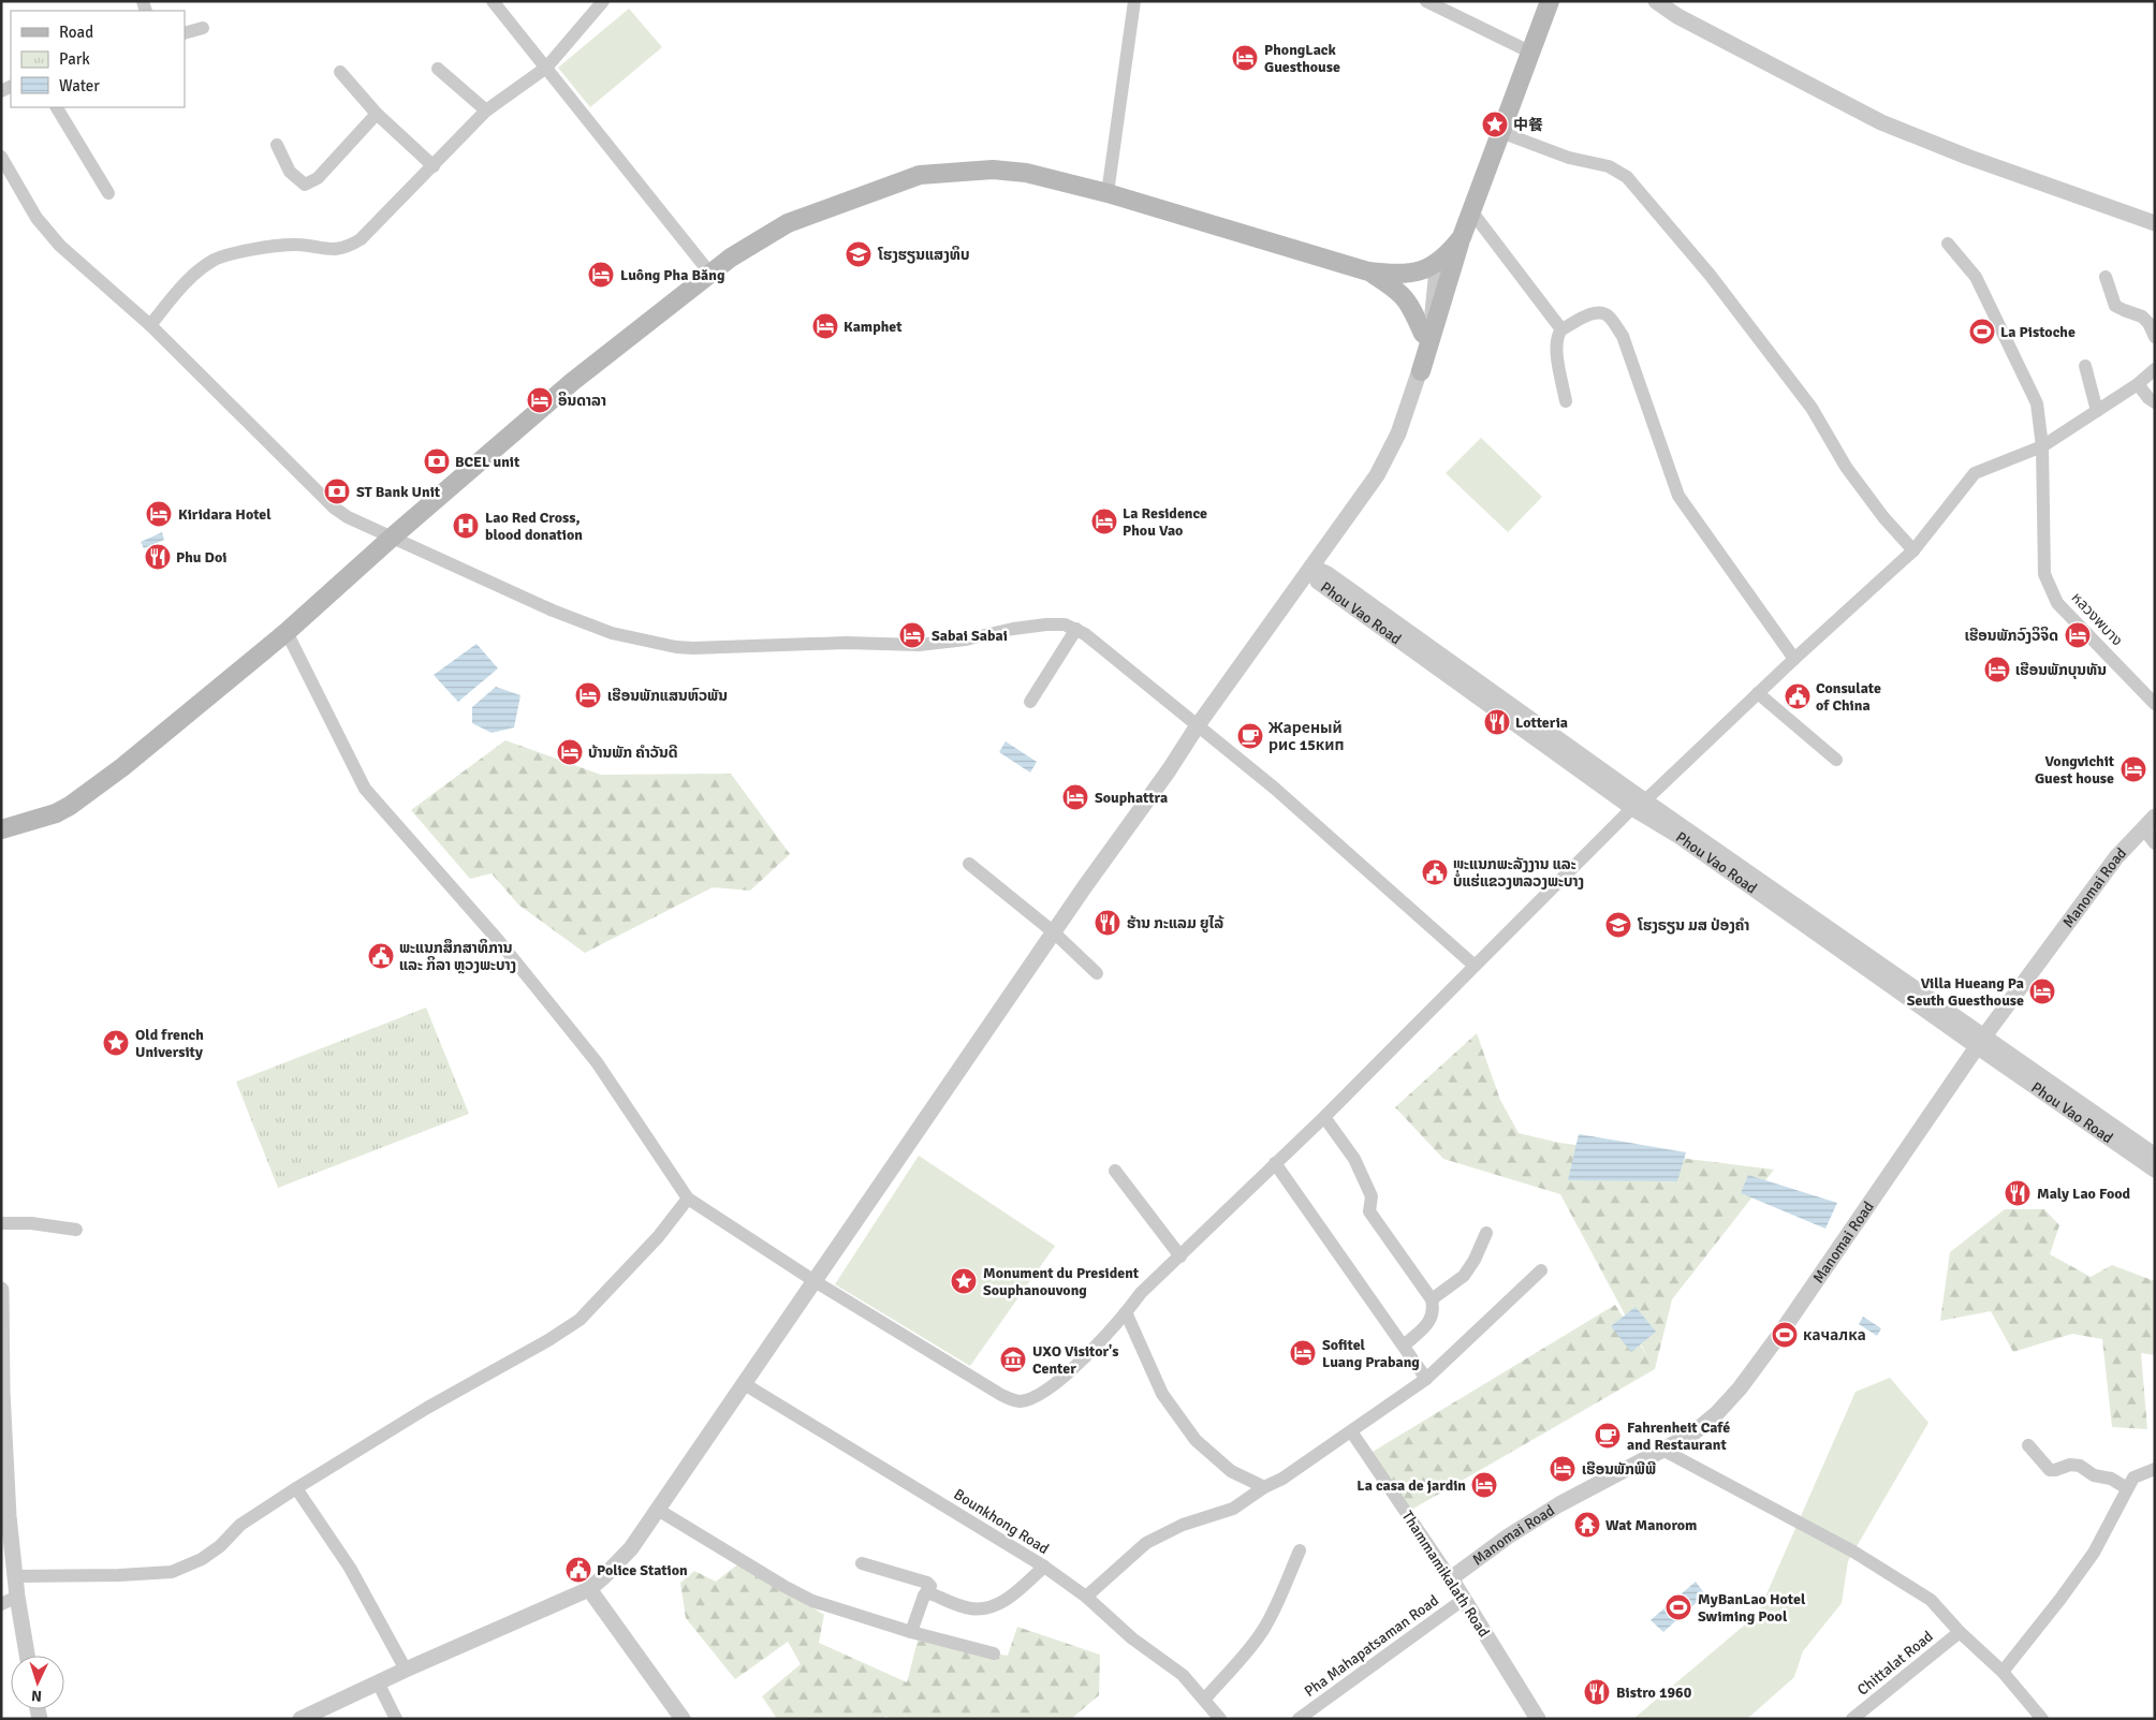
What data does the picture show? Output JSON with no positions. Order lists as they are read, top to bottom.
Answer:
{
  "streets": {
    "street": [
      "Phou Vao Road",
      "หลวงพบาง",
      "Manomai Road",
      "Bounkhong Road",
      "Thammamikalath Road",
      "Pha Mahapatsaman Road",
      "Chittalat Road"
    ]
  },
  "crossings": [
    ["Phou Vao Road", "Manomai Road"],
    ["Manomai Road", "Thammamikalath Road"],
    ["Thammamikalath Road", "Pha Mahapatsaman Road"]
  ],
  "places": {
    "hotel": [
      "PhongLack Guesthouse",
      "Luông Pha Băng",
      "Kamphet",
      "ອິນດາລາ",
      "Kiridara Hotel",
      "La Residence Phou Vao",
      "Sabai Sabai",
      "ເຮືອນພັກວົງວິຈິດ",
      "ເຮືອນພັກບຸນທັນ",
      "ເຮືອນພັກແສນຫົວພັນ",
      "ບ້ານພັກ ຄໍາວັນດີ",
      "Vongvichit Guest house",
      "Souphattra",
      "Villa Hueang Pa Seuth Guesthouse",
      "Sofitel Luang Prabang",
      "ເຮືອນພັກພີພີ",
      "La casa de jardin"
    ],
    "place": ["中餐", "Old french University", "Monument du President Souphanouvong"],
    "school or university": ["ໂຮງຮຽນແສງທິບ", "ໂຮງຣຽນ ມສ ປ່ອງຄຳ"],
    "sports": ["La Pistoche", "качалка", "MyBanLao Hotel Swiming Pool"],
    "bank": ["BCEL unit", "ST Bank Unit"],
    "hospital": ["Lao Red Cross, blood donation"],
    "restaurant": [
      "Phu Doi",
      "Lotteria",
      "ຮ້ານ ກະແລມ ຍູໄລ້",
      "Maly Lao Food",
      "Bistro 1960"
    ],
    "public building": [
      "Consulate of China",
      "ພະແນກພະລັງງານ ແລະ ບໍ່ແຮ່ແຂວງຫລວງພະບາງ",
      "ພະແນກສຶກສາທິການ ແລະ ກິລາ ຫຼວງພະບາງ",
      "Police Station"
    ],
    "cafe": ["Жареный рис 15кип", "Fahrenheit Café and Restaurant"],
    "museum": ["UXO Visitor's Center"],
    "temple": ["Wat Manorom"]
  },
  "legend": ["Road", "Park", "Water"],
  "north": "bottom"
}
